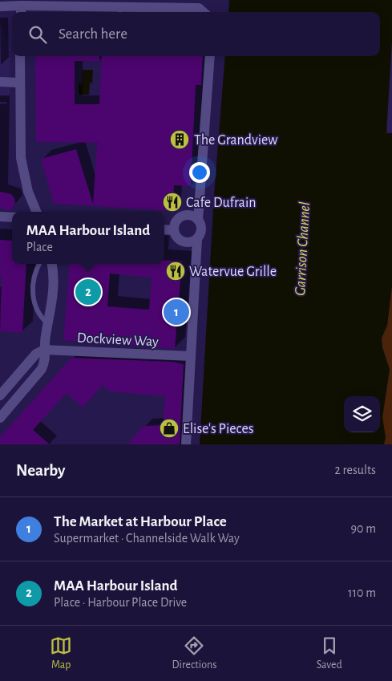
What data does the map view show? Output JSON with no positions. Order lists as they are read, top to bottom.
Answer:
{
  "streets": {
    "street": ["Dockview Way"]
  },
  "water": ["Garrison Channel"],
  "places": {
    "building": ["The Grandview"],
    "restaurant": ["Cafe Dufrain", "Watervue Grille"],
    "shop": ["Elise's Pieces"]
  },
  "page": {
    "search": "Search here",
    "popup": ["MAA Harbour Island", "Place"],
    "pins": ["2", "1"],
    "heading": ["Nearby", "2 results"],
    "list": [
      {
        "mark": "1",
        "name": "The Market at Harbour Place",
        "note": "Supermarket · Channelside Walk Way",
        "value": "90 m"
      },
      {
        "mark": "2",
        "name": "MAA Harbour Island",
        "note": "Place · Harbour Place Drive",
        "value": "110 m"
      }
    ],
    "nav": ["Map", "Directions", "Saved"]
  }
}
